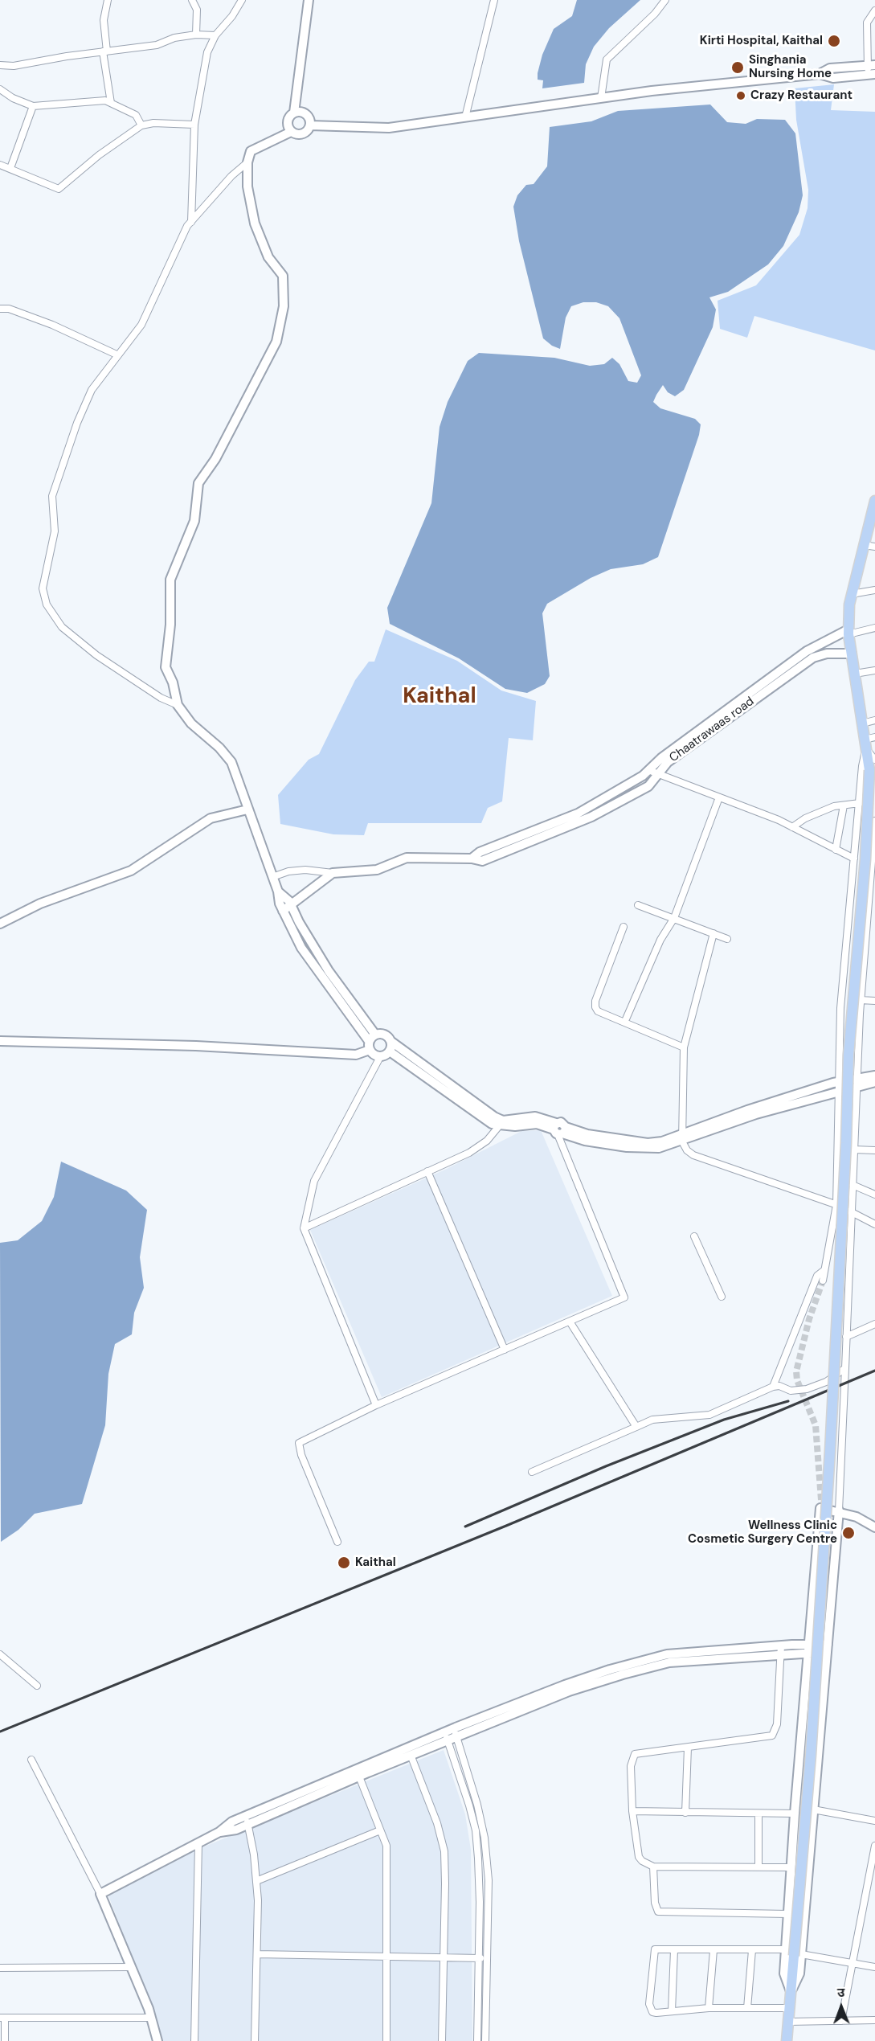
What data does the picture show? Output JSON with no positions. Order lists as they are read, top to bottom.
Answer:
{
  "streets": {
    "street": ["Chaatrawaas road"]
  },
  "districts": ["Kaithal"],
  "places": [
    "Kirti Hospital, Kaithal",
    "Singhania Nursing Home",
    "Crazy Restaurant",
    "Wellness Clinic Cosmetic Surgery Centre",
    "Kaithal"
  ],
  "north": "top"
}
